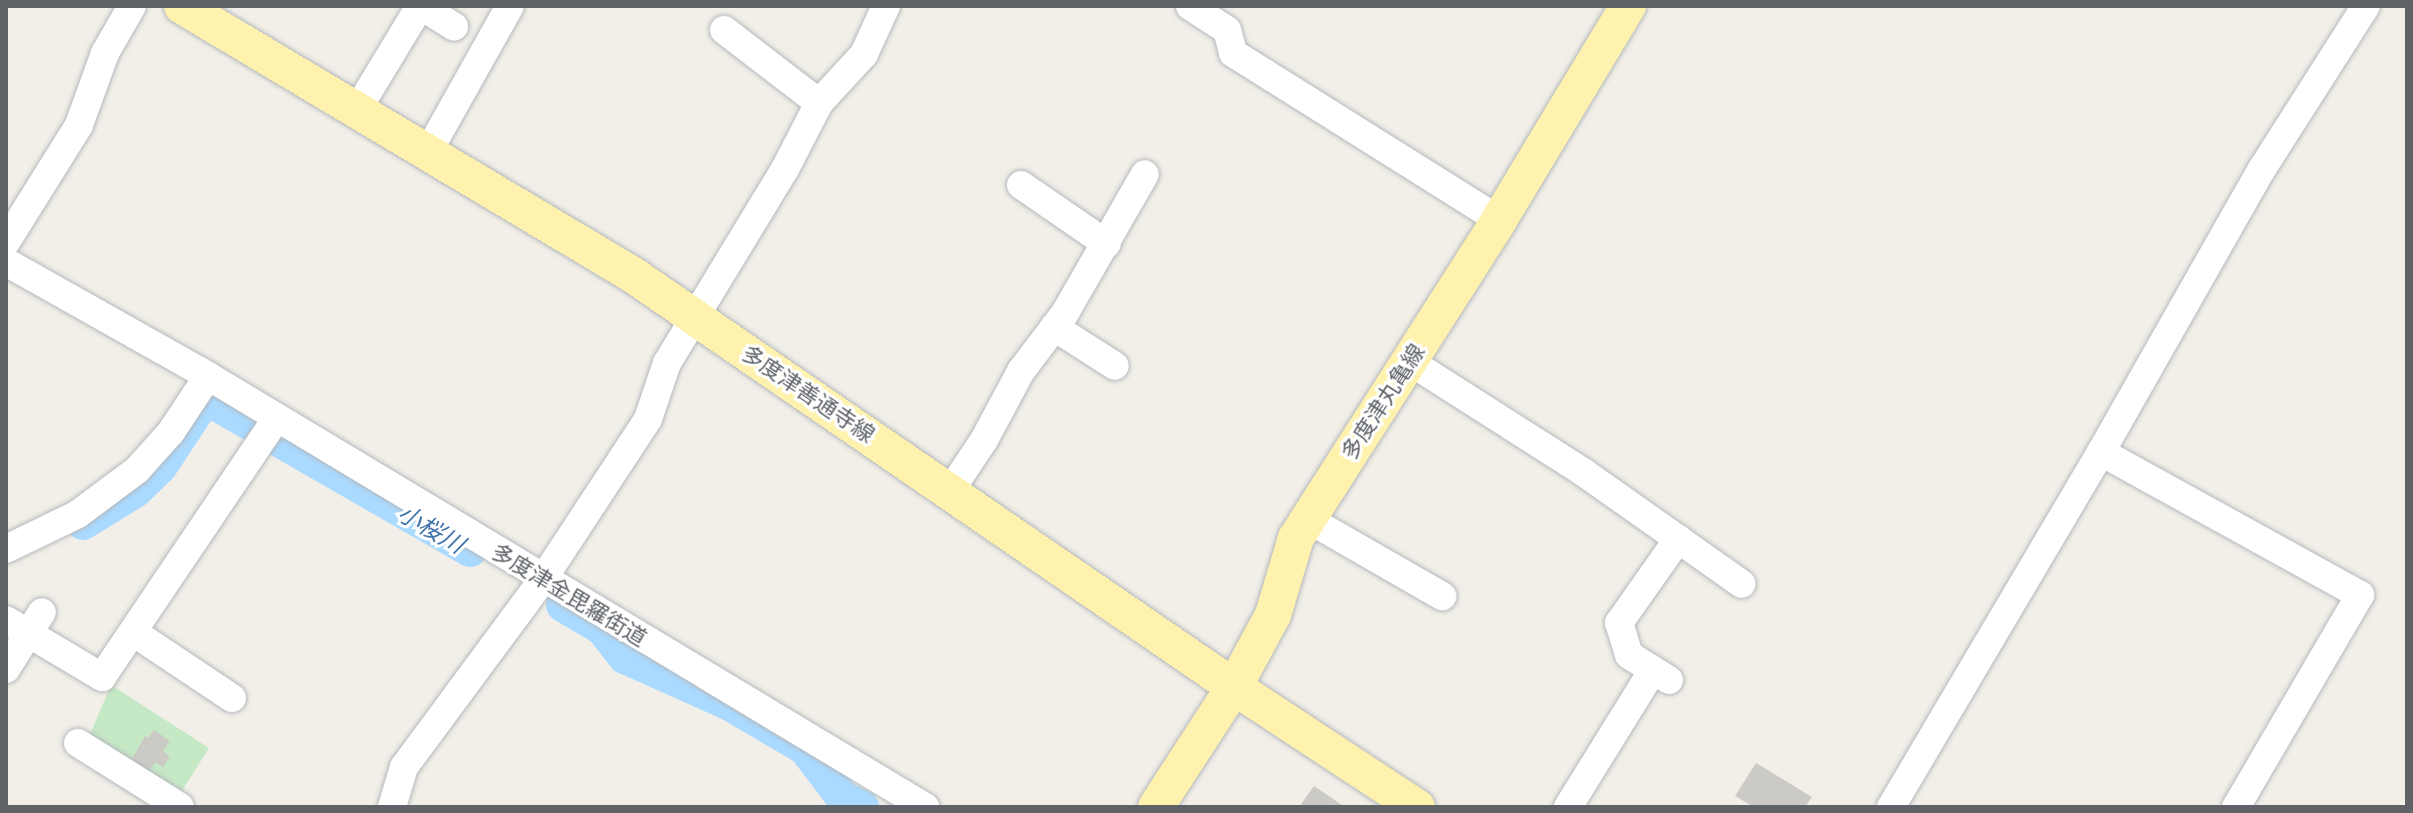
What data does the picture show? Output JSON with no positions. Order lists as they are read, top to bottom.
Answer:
{
  "streets": {
    "main road": ["多度津善通寺線", "多度津丸亀線"],
    "street": ["多度津金毘羅街道"]
  },
  "crossings": [
    ["多度津善通寺線", "多度津丸亀線"]
  ],
  "water": ["小桜川"]
}
